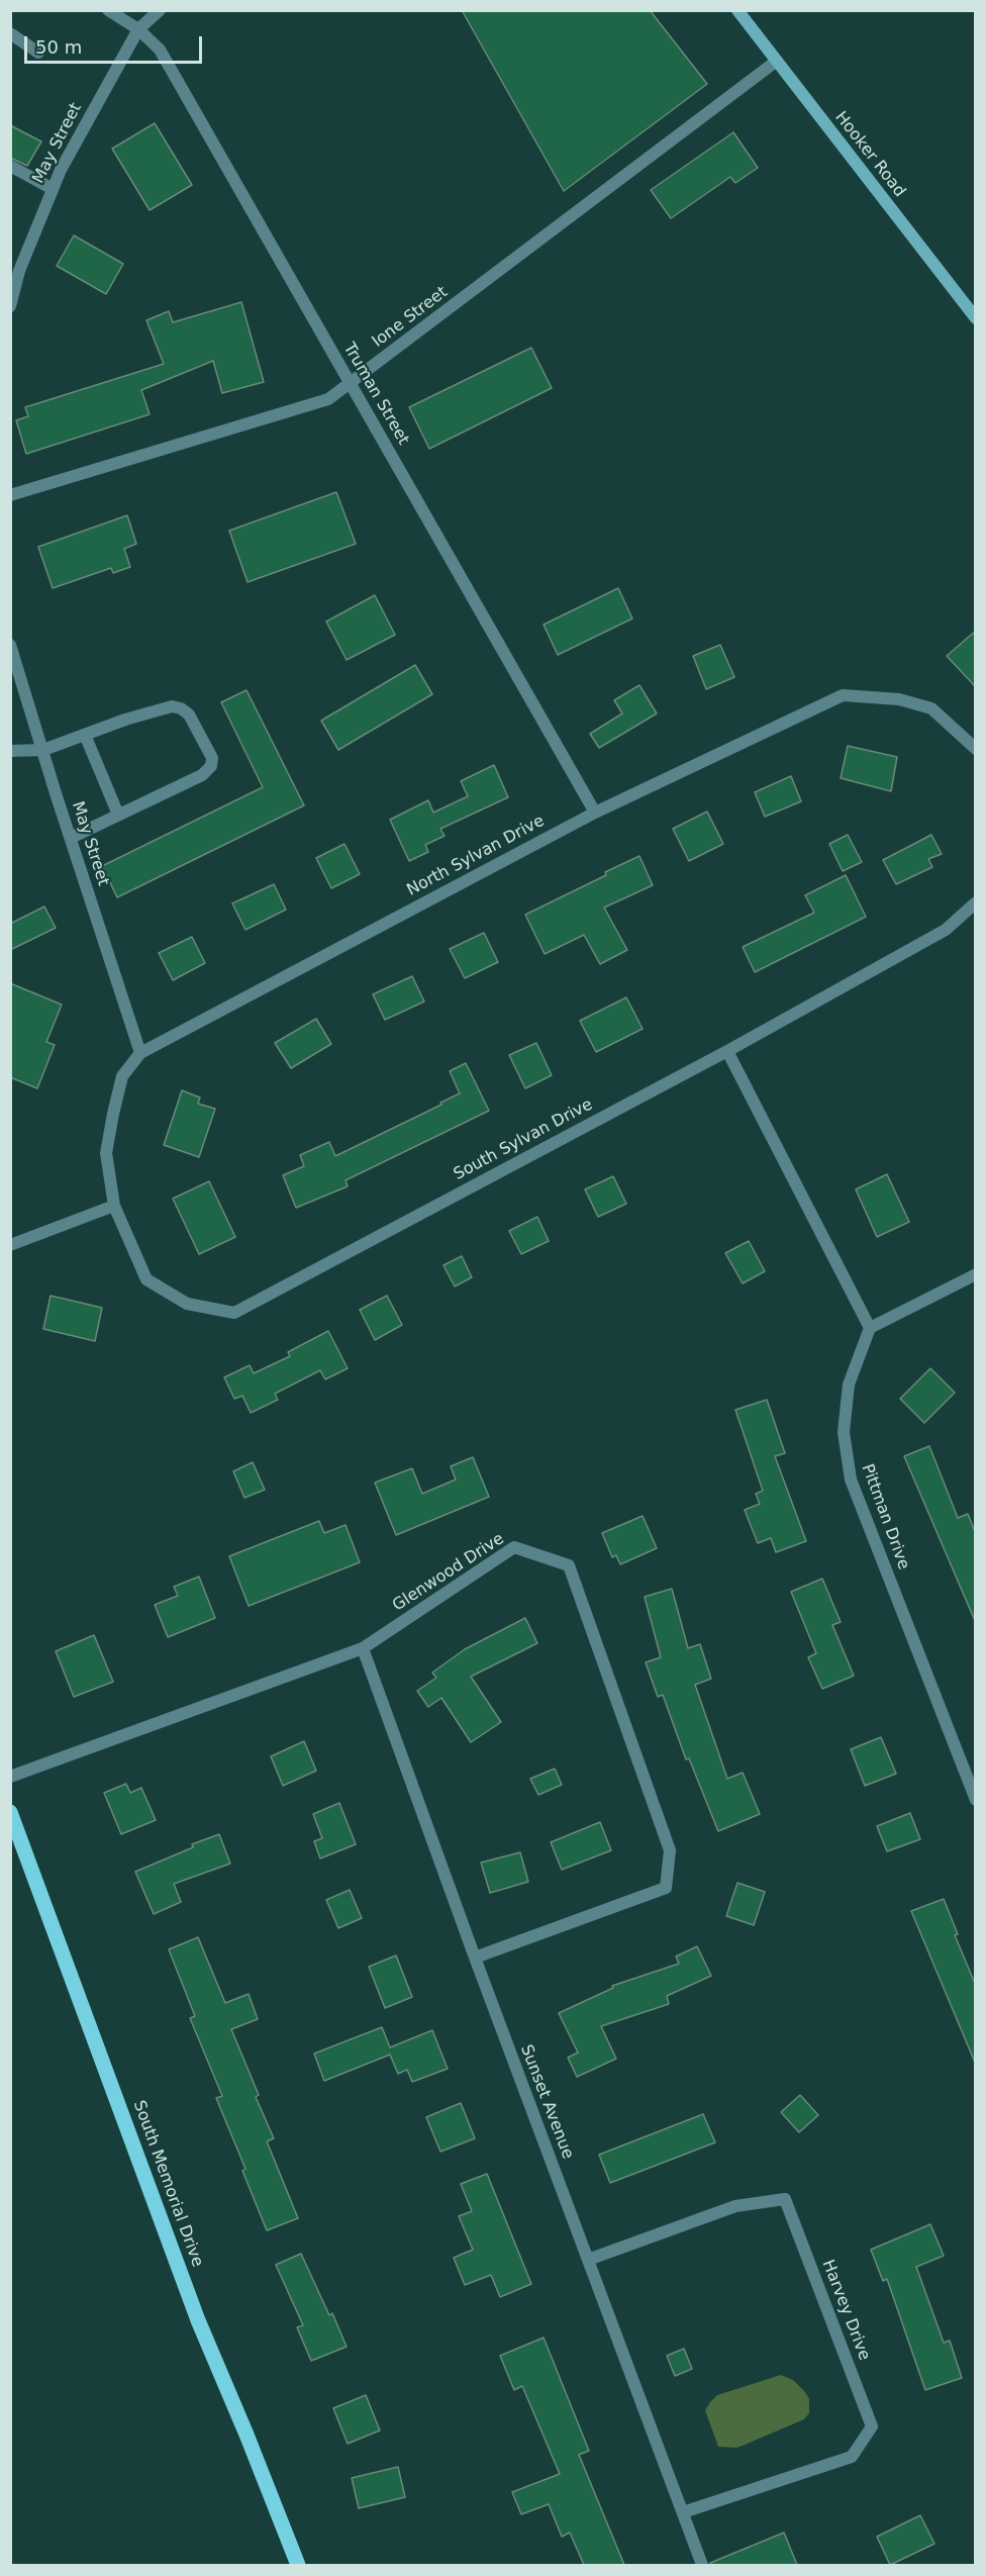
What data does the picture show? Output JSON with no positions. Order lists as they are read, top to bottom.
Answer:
{
  "streets": {
    "main road": ["Hooker Road", "South Memorial Drive"],
    "street": [
      "May Street",
      "Ione Street",
      "Truman Street",
      "North Sylvan Drive",
      "South Sylvan Drive",
      "Pittman Drive",
      "Glenwood Drive",
      "Sunset Avenue",
      "Harvey Drive"
    ]
  },
  "crossings": [
    ["May Street", "Truman Street"],
    ["May Street", "North Sylvan Drive"],
    ["Hooker Road", "Ione Street"],
    ["Ione Street", "Truman Street"],
    ["Truman Street", "North Sylvan Drive"],
    ["North Sylvan Drive", "South Sylvan Drive"],
    ["Glenwood Drive", "Sunset Avenue"],
    ["Sunset Avenue", "Harvey Drive"]
  ],
  "scale_bar": "50 m"
}
